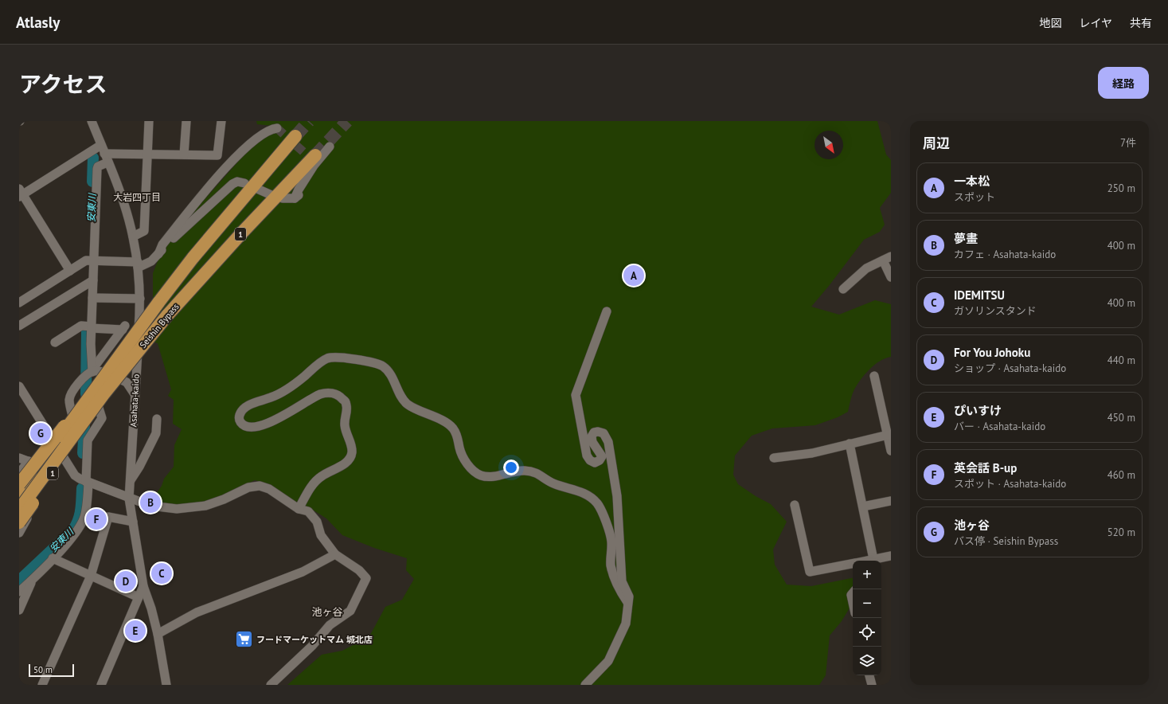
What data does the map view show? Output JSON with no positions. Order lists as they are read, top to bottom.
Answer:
{
  "streets": {
    "highway": ["1", "Seishin Bypass"],
    "street": ["Asahata-kaido"]
  },
  "crossings": [
    ["1", "Seishin Bypass"],
    ["1", "Asahata-kaido"]
  ],
  "districts": ["大岩四丁目", "池ヶ谷"],
  "water": ["安東川"],
  "places": {
    "supermarket": ["フードマーケットマム 城北店"]
  },
  "scale_bar": "50 m",
  "north": "bottom right",
  "page": {
    "header": "Atlasly",
    "nav": ["地図", "レイヤ", "共有"],
    "title": "アクセス",
    "buttons": "経路",
    "heading": ["周辺", "7件"],
    "list": [
      {
        "mark": "A",
        "name": "一本松",
        "note": "スポット",
        "value": "250 m"
      },
      {
        "mark": "B",
        "name": "夢畫",
        "note": "カフェ · Asahata-kaido",
        "value": "400 m"
      },
      {
        "mark": "C",
        "name": "IDEMITSU",
        "note": "ガソリンスタンド",
        "value": "400 m"
      },
      {
        "mark": "D",
        "name": "For You Johoku",
        "note": "ショップ · Asahata-kaido",
        "value": "440 m"
      },
      {
        "mark": "E",
        "name": "ぴいすけ",
        "note": "バー · Asahata-kaido",
        "value": "450 m"
      },
      {
        "mark": "F",
        "name": "英会話 B-up",
        "note": "スポット · Asahata-kaido",
        "value": "460 m"
      },
      {
        "mark": "G",
        "name": "池ヶ谷",
        "note": "バス停 · Seishin Bypass",
        "value": "520 m"
      }
    ],
    "pins": [
      "A",
      "G",
      "B",
      "F",
      "C",
      "D",
      "E"
    ],
    "map_buttons": ["+", "−"],
    "scale": "50 m"
  }
}
